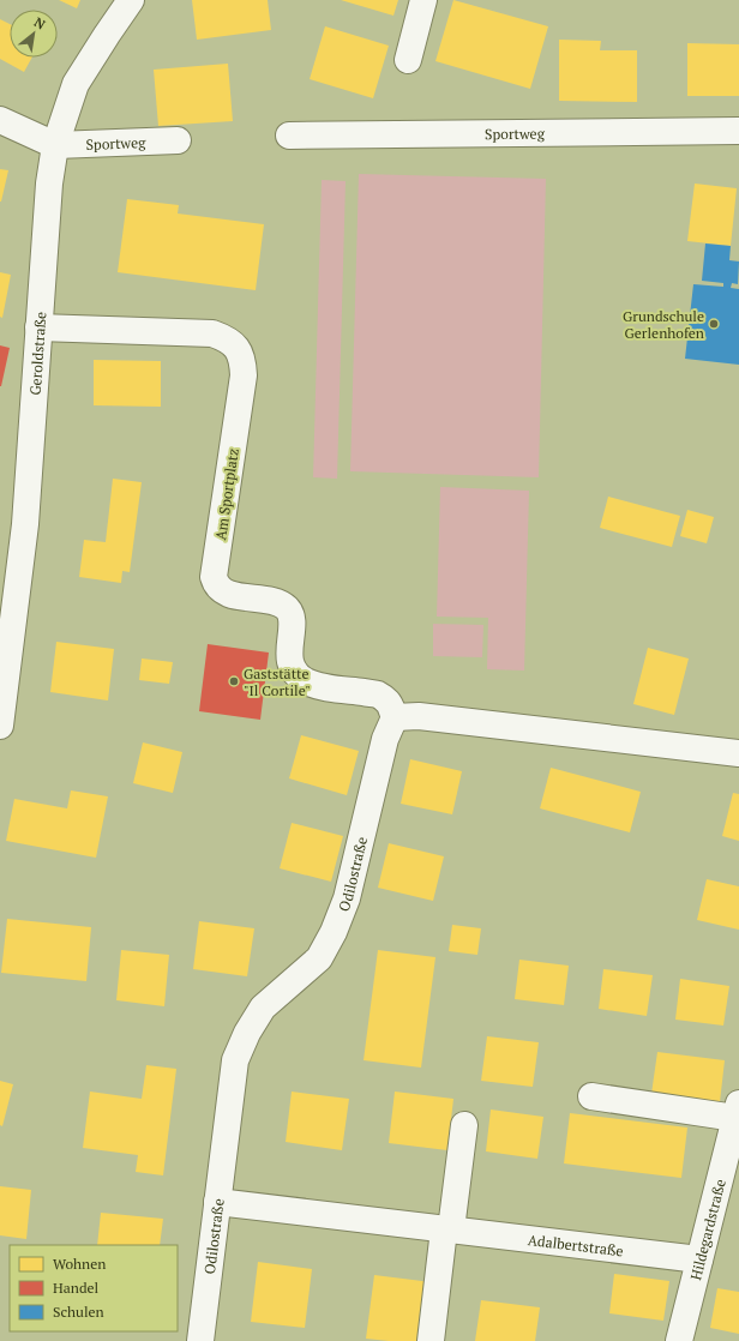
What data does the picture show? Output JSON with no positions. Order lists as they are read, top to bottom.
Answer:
{
  "streets": {
    "street": [
      "Sportweg",
      "Geroldstraße",
      "Am Sportplatz",
      "Odilostraße",
      "Hildegardstraße",
      "Adalbertstraße"
    ]
  },
  "crossings": [
    ["Sportweg", "Geroldstraße"],
    ["Geroldstraße", "Am Sportplatz"],
    ["Am Sportplatz", "Odilostraße"],
    ["Odilostraße", "Adalbertstraße"],
    ["Hildegardstraße", "Adalbertstraße"]
  ],
  "places": ["Grundschule Gerlenhofen", "Gaststätte \"Il Cortile\""],
  "legend": ["Wohnen", "Handel", "Schulen"],
  "north": "top right"
}
